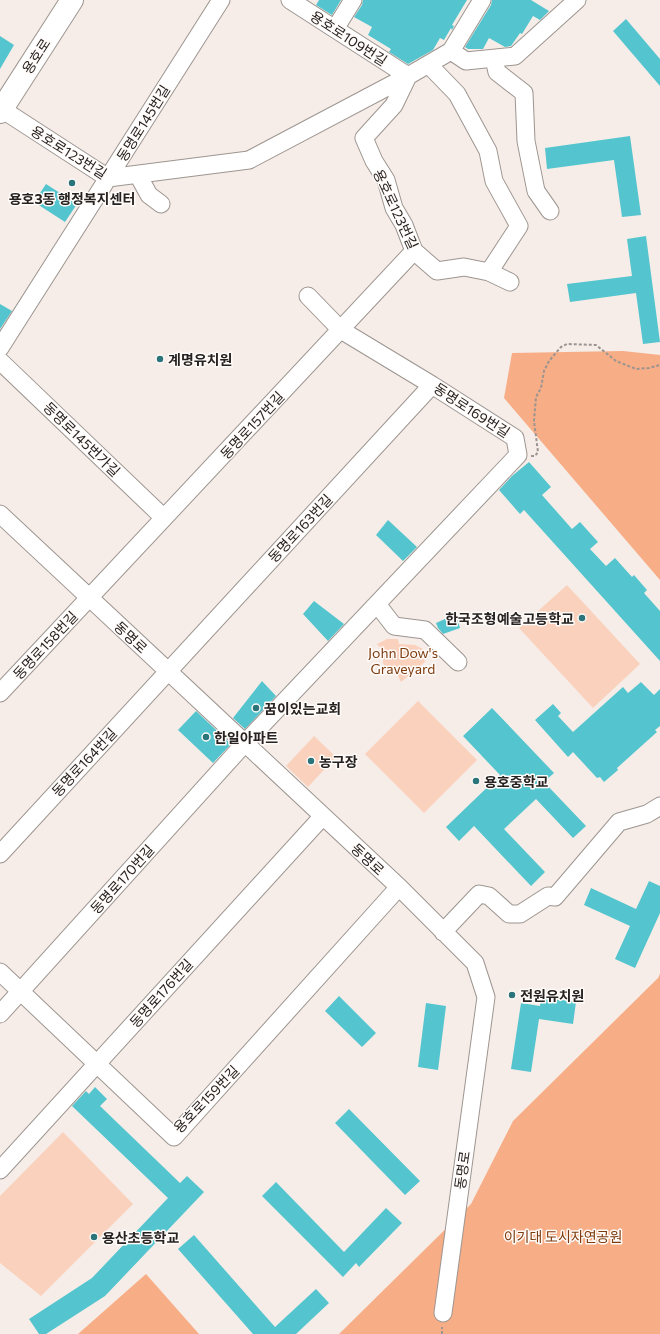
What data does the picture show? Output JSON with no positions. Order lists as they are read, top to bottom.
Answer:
{
  "streets": {
    "main road": ["용호로"],
    "street": [
      "용호로109번길",
      "동명로145번길",
      "용호로123번길",
      "동명로169번길",
      "동명로157번길",
      "동명로145번가길",
      "동명로163번길",
      "동명로",
      "동명로158번길",
      "동명로164번길",
      "동명로170번길",
      "동명로176번길",
      "용호로159번길"
    ]
  },
  "crossings": [
    ["용호로109번길", "용호로123번길"],
    ["용호로", "용호로123번길"],
    ["동명로145번길", "용호로123번길"],
    ["용호로123번길", "동명로157번길"],
    ["동명로169번길", "동명로157번길"],
    ["동명로169번길", "동명로163번길"],
    ["동명로169번길", "동명로"],
    ["동명로169번길", "동명로170번길"],
    ["동명로157번길", "동명로145번가길"],
    ["동명로157번길", "동명로"],
    ["동명로157번길", "동명로158번길"],
    ["동명로163번길", "동명로"],
    ["동명로163번길", "동명로164번길"],
    ["동명로", "동명로158번길"],
    ["동명로", "동명로164번길"],
    ["동명로", "동명로170번길"],
    ["동명로", "동명로176번길"],
    ["동명로", "용호로159번길"],
    ["동명로170번길", "용호로159번길"],
    ["동명로176번길", "용호로159번길"]
  ],
  "parks": ["John Dow's Graveyard", "이기대 도시자연공원"],
  "places": [
    "용호3동 행정복지센터",
    "계명유치원",
    "한국조형예술고등학교",
    "꿈이있는교회",
    "한일아파트",
    "농구장",
    "용호중학교",
    "전원유치원",
    "용산초등학교"
  ]
}
